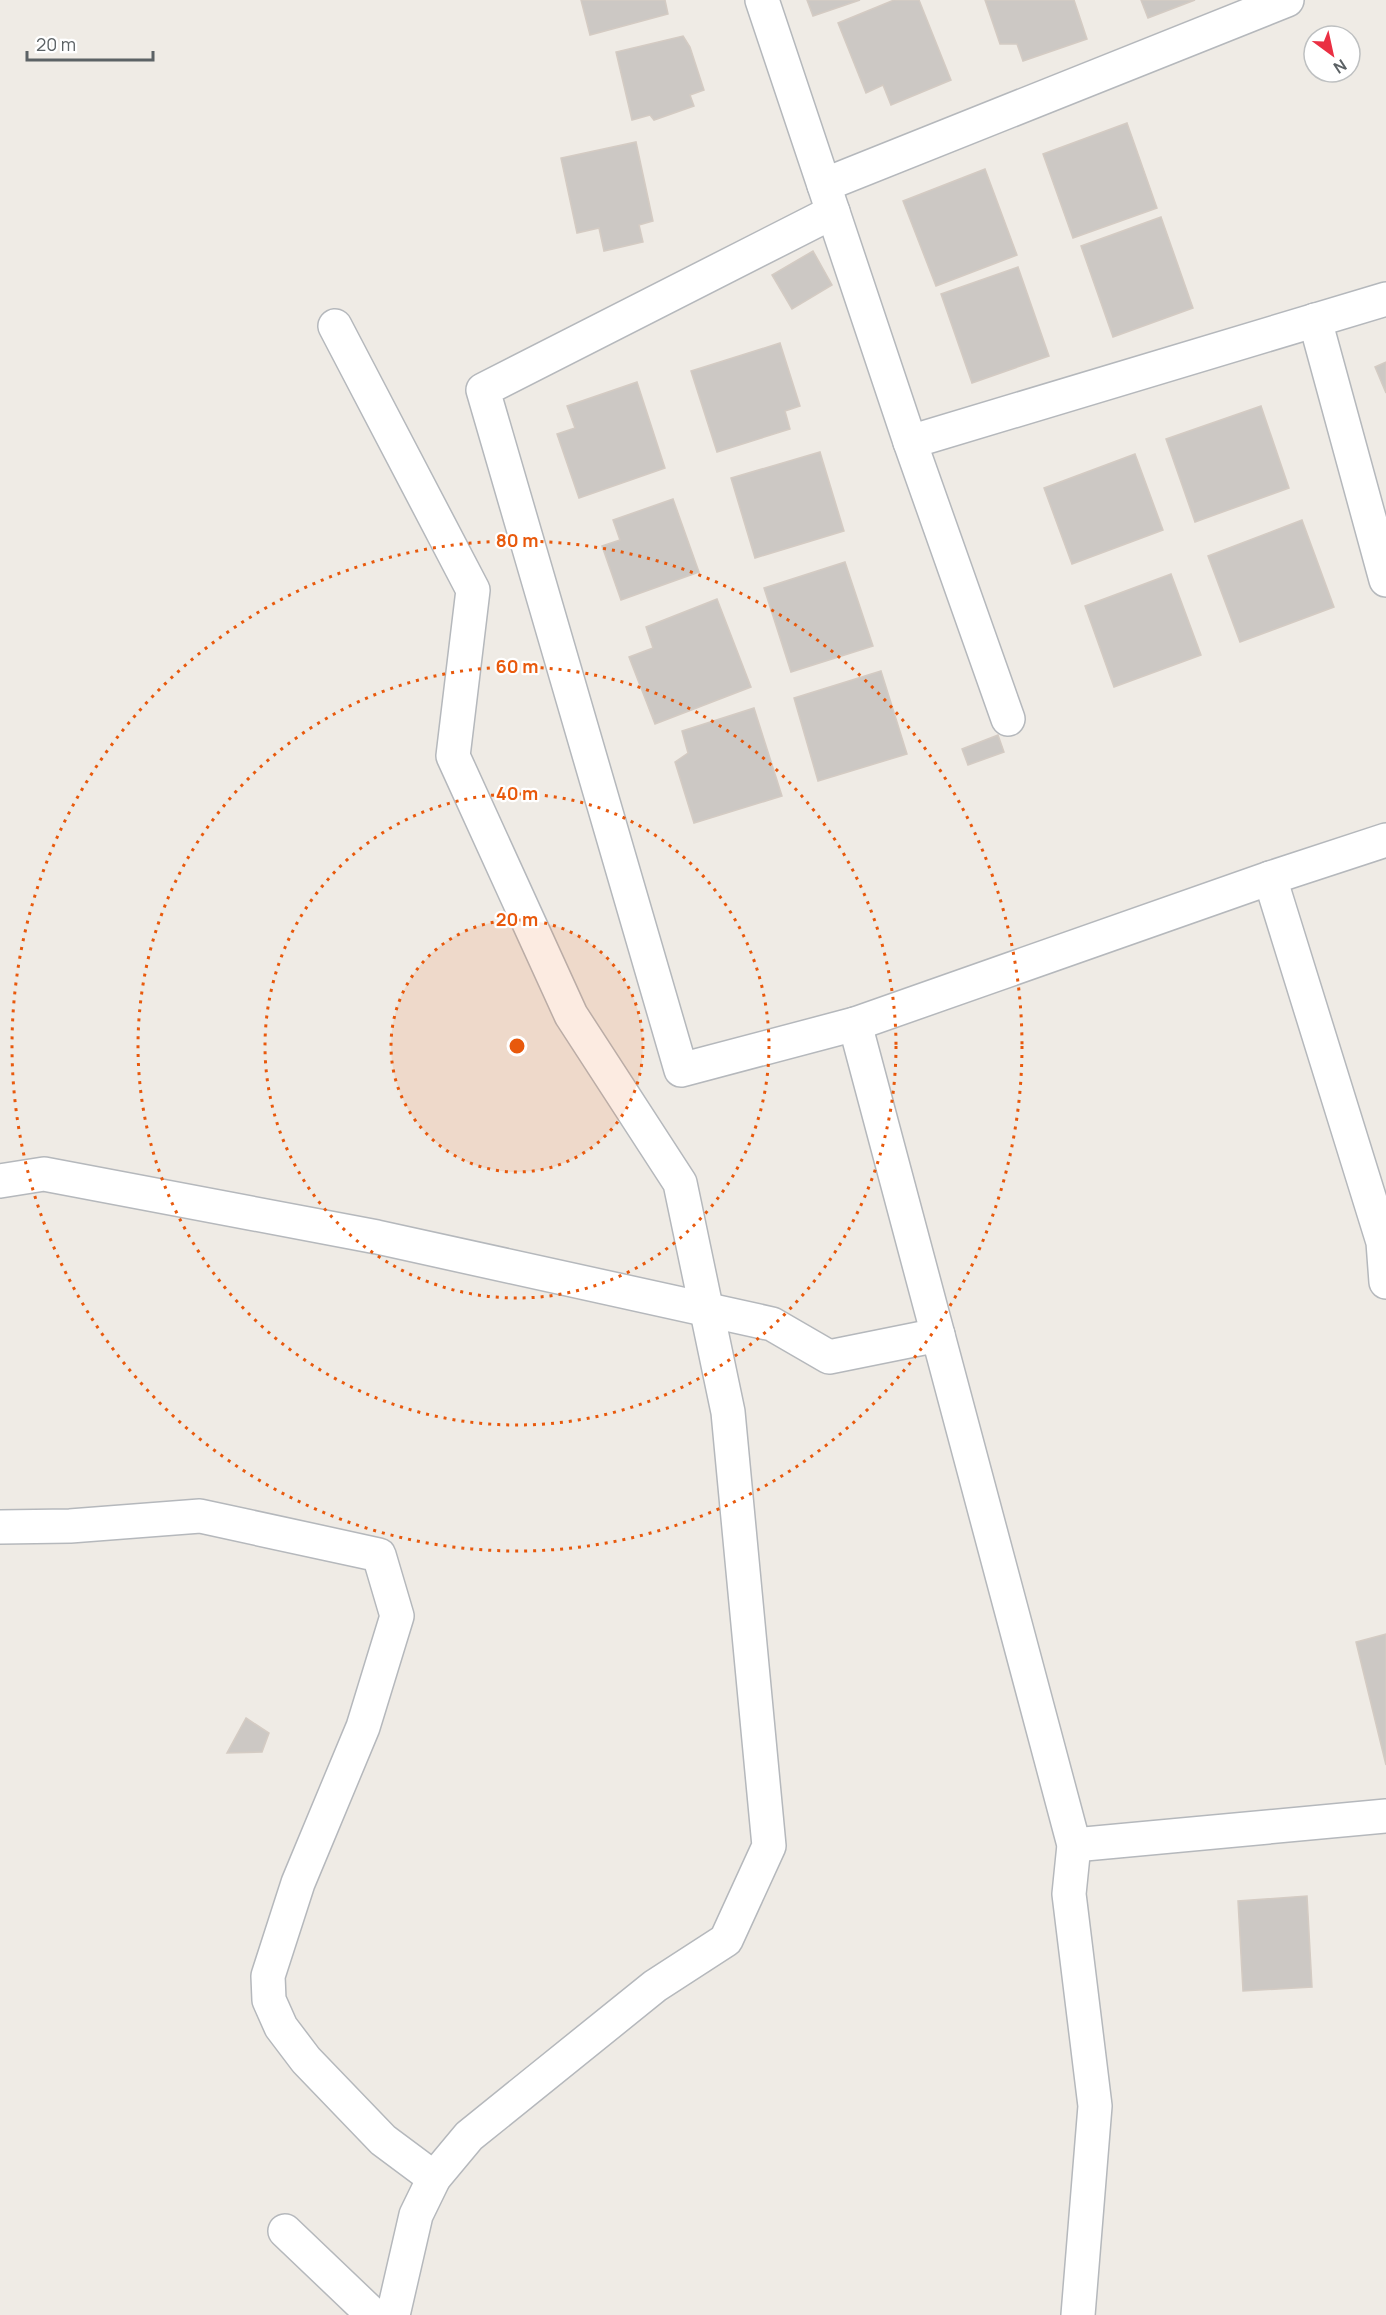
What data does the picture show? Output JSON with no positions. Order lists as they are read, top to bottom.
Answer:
{
  "scale_bar": "20 m",
  "north": "bottom right",
  "rings": [
    "80 m",
    "60 m",
    "40 m",
    "20 m"
  ]
}
